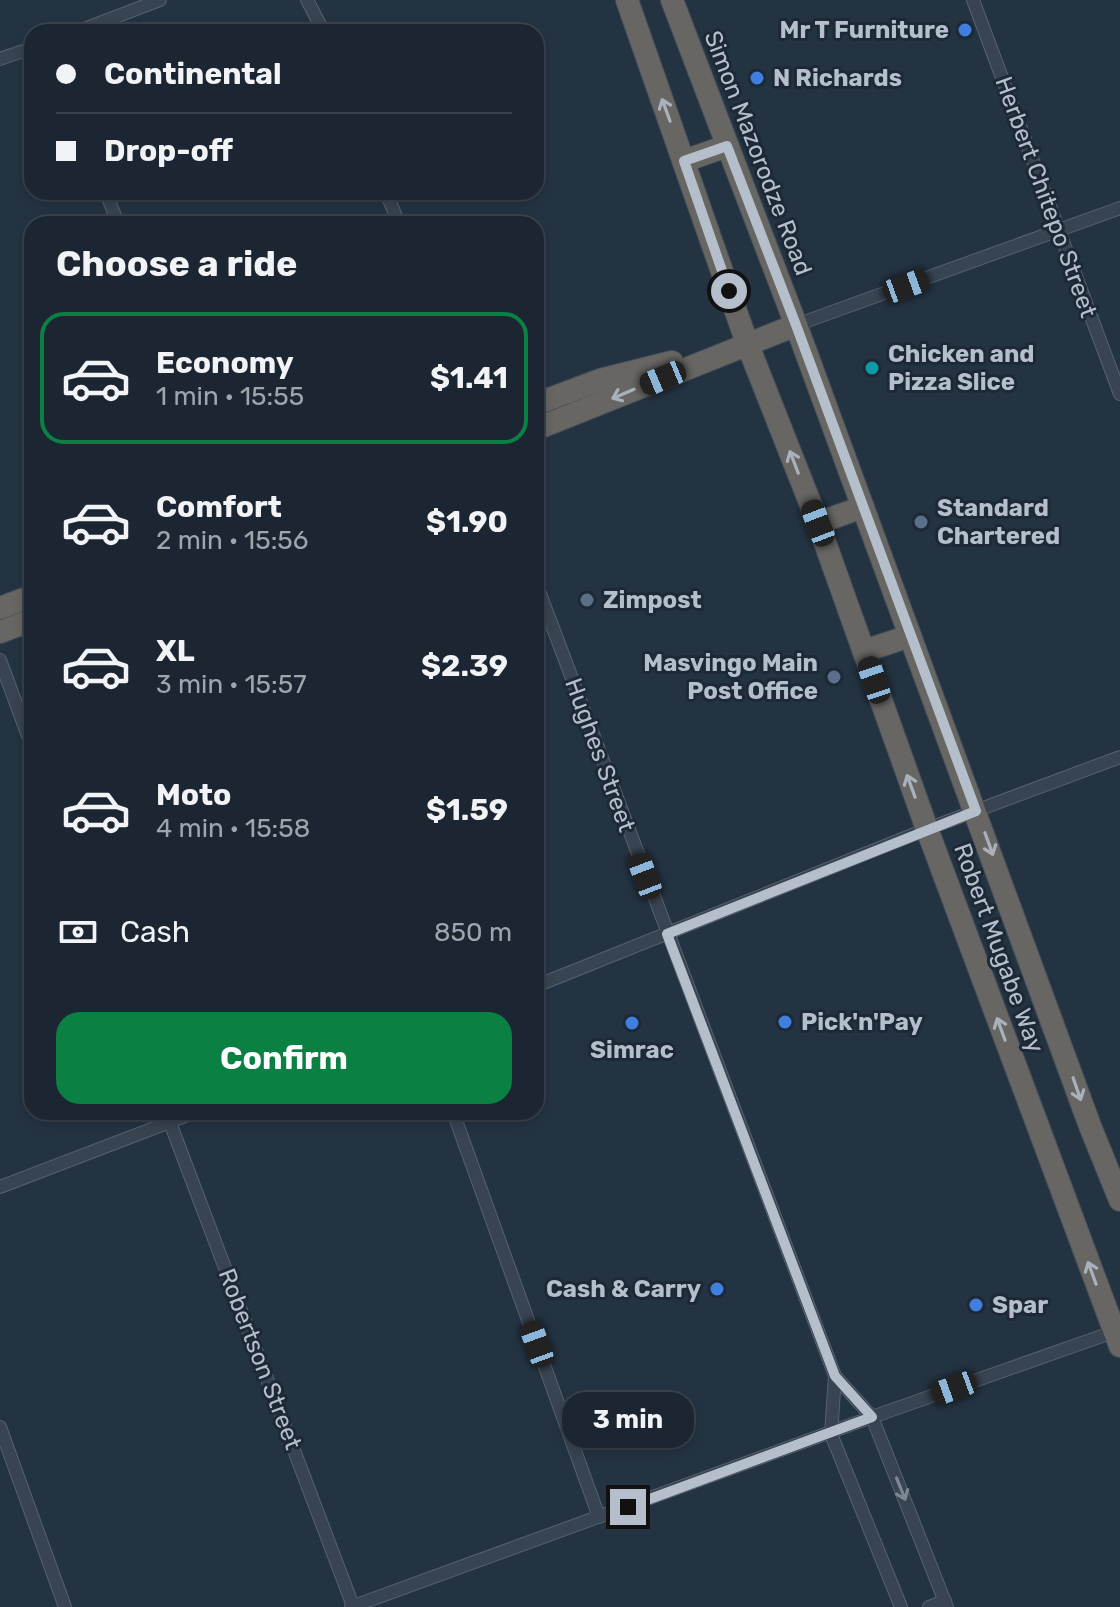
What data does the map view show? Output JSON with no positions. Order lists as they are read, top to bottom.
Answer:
{
  "streets": {
    "highway": ["Simon Mazorodze Road", "Robert Mugabe Way"],
    "street": ["Herbert Chitepo Street", "Hughes Street", "Robertson Street"]
  },
  "crossings": [
    ["Simon Mazorodze Road", "Robert Mugabe Way"]
  ],
  "places": [
    "Mr T Furniture",
    "N Richards",
    "Chicken and Pizza Slice",
    "Standard Chartered",
    "Zimpost",
    "Masvingo Main Post Office",
    "Pick'n'Pay",
    "Simrac",
    "Cash & Carry",
    "Spar"
  ],
  "page": {
    "banner": ["Continental", "Drop-off"],
    "heading": "Choose a ride",
    "list": [
      {
        "name": "Economy",
        "note": "1 min · 15:55",
        "value": "$1.41"
      },
      {
        "name": "Comfort",
        "note": "2 min · 15:56",
        "value": "$1.90"
      },
      {
        "name": "XL",
        "note": "3 min · 15:57",
        "value": "$2.39"
      },
      {
        "name": "Moto",
        "note": "4 min · 15:58",
        "value": "$1.59"
      }
    ],
    "pay": ["Cash", "850 m"],
    "buttons": "Confirm",
    "bubble": "3 min"
  }
}
